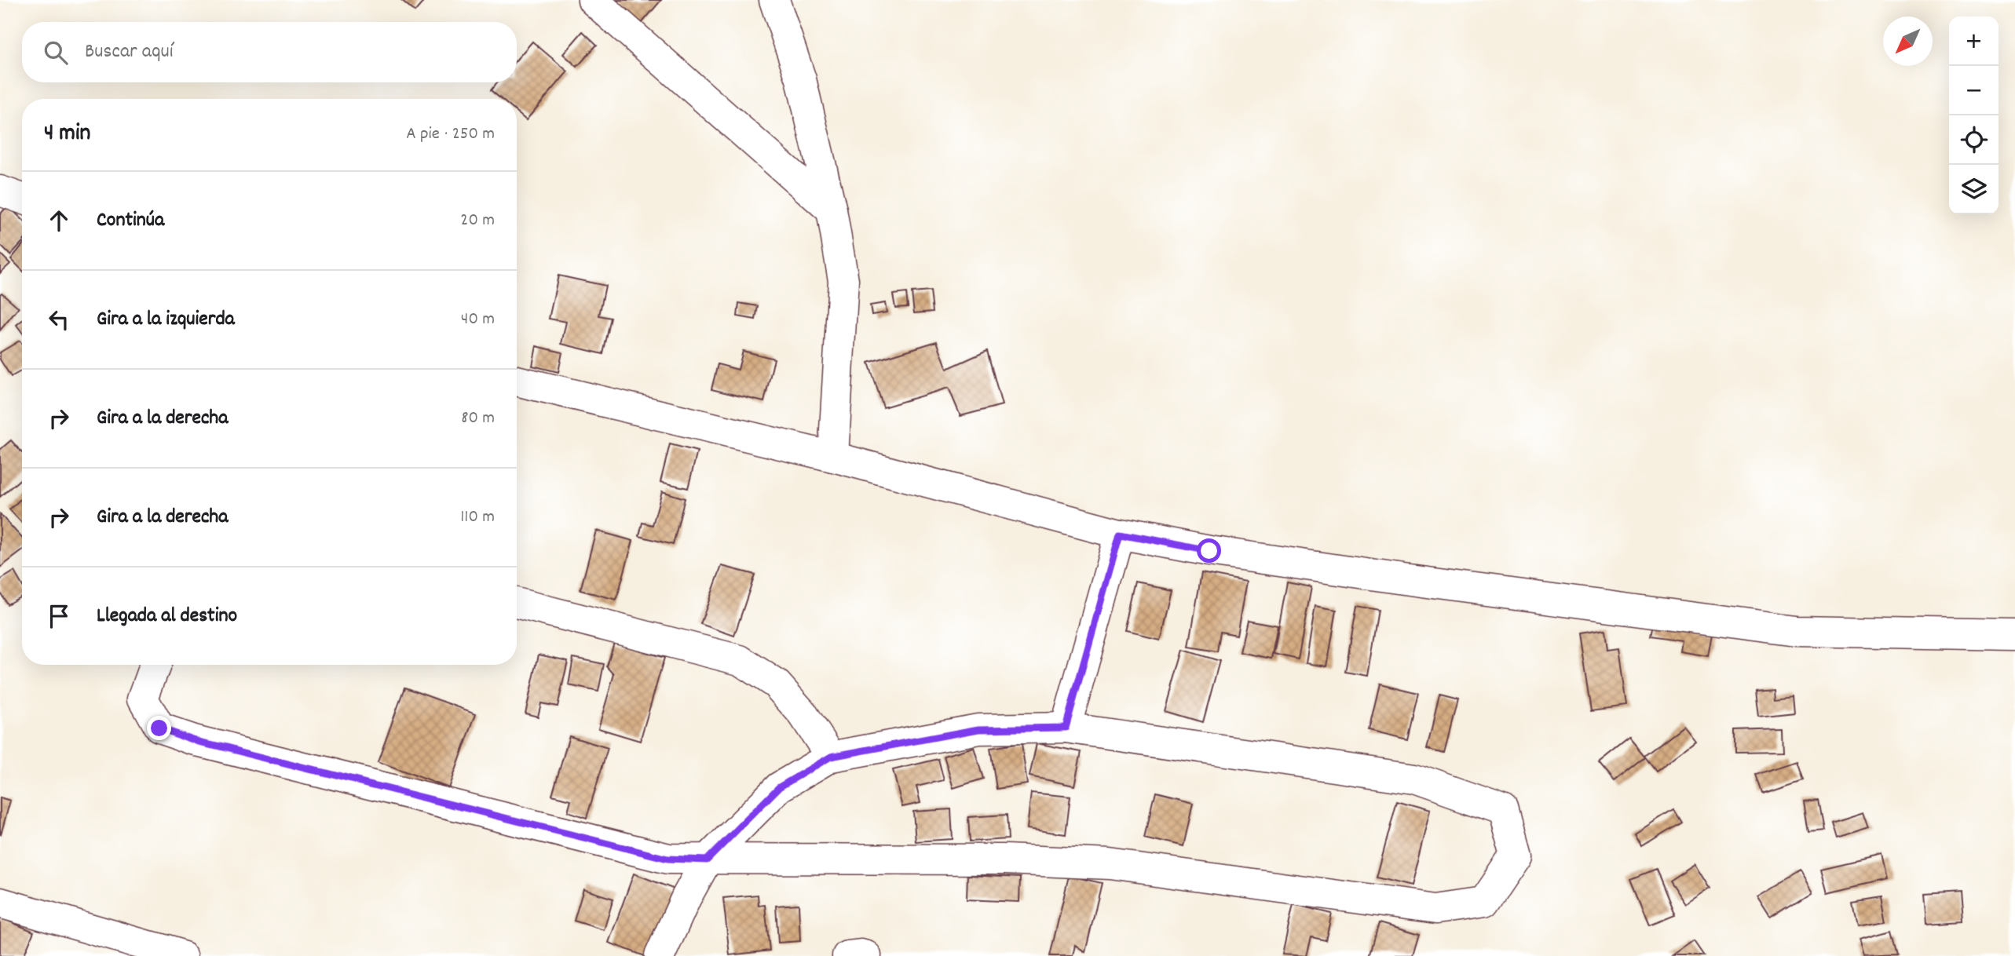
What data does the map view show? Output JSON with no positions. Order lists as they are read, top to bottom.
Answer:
{
  "north": "bottom left",
  "page": {
    "map_buttons": ["+", "−"],
    "search": "Buscar aquí",
    "heading": ["4 min", "A pie · 250 m"],
    "list": [
      ["Continúa", "20 m"],
      ["Gira a la izquierda", "40 m"],
      ["Gira a la derecha", "80 m"],
      ["Gira a la derecha", "110 m"],
      "Llegada al destino"
    ]
  }
}
